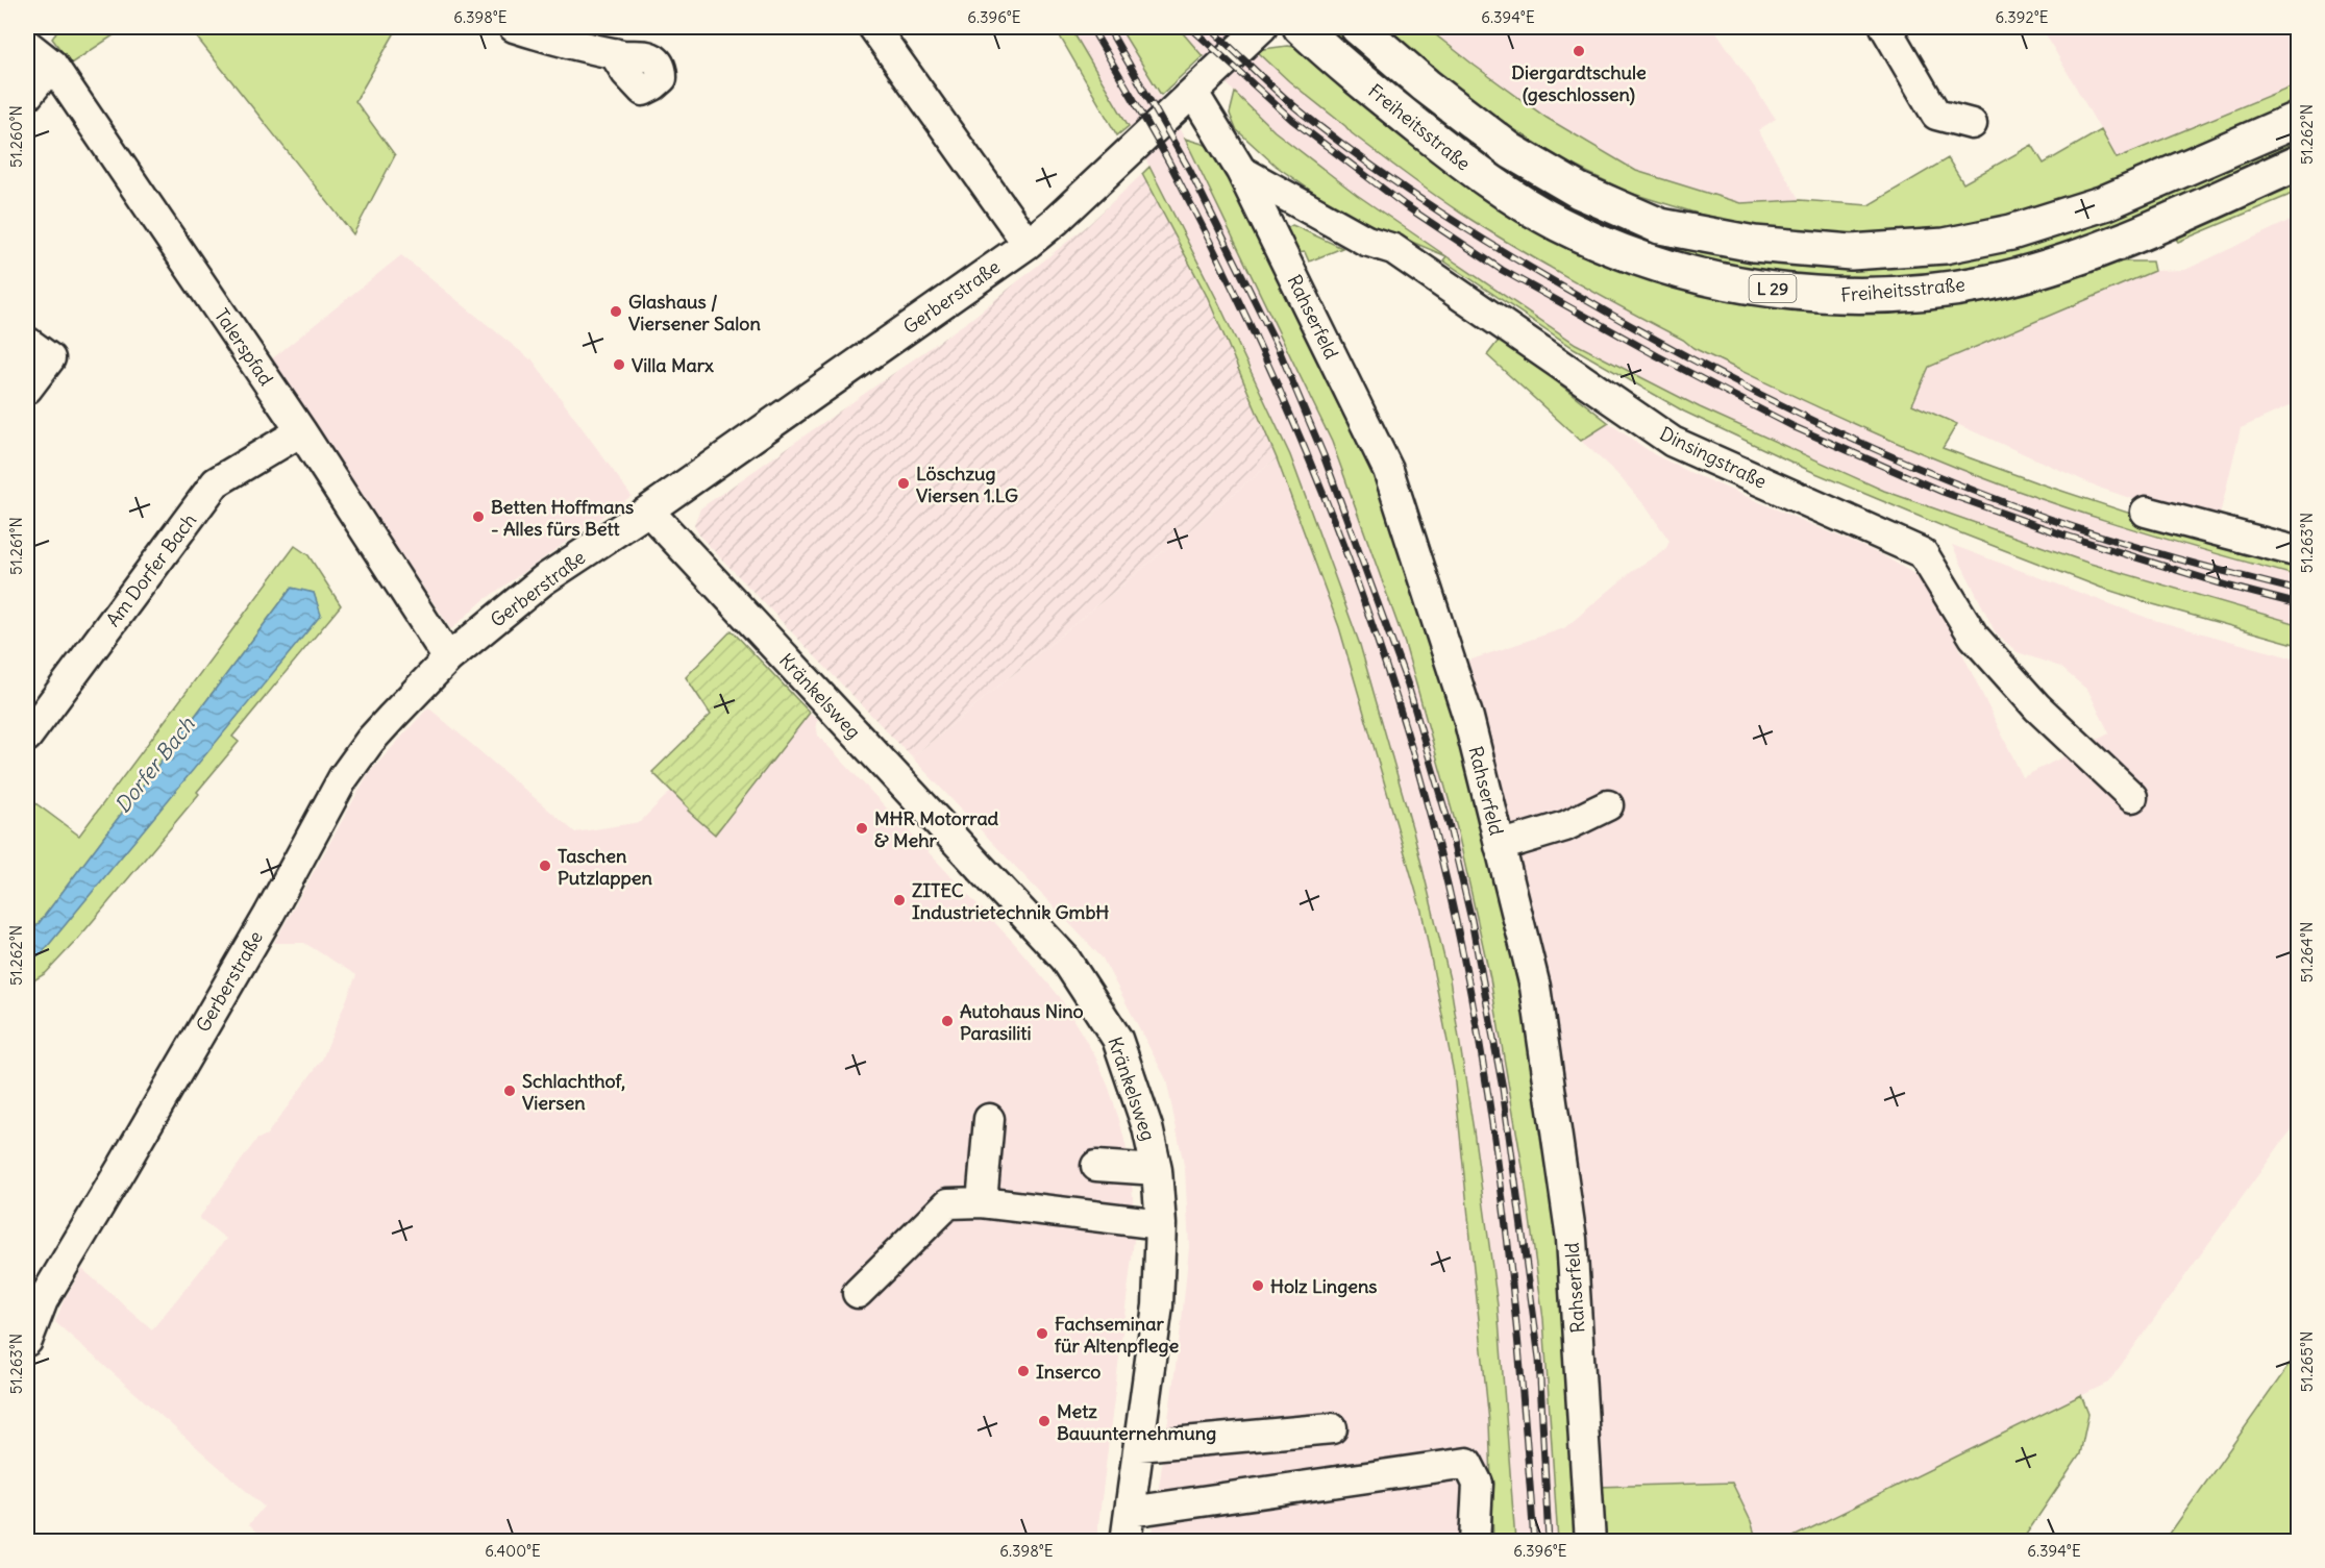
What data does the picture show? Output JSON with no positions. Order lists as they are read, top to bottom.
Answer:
{
  "streets": {
    "main road": ["Freiheitsstraße", "L 29"],
    "street": [
      "Gerberstraße",
      "Rahserfeld",
      "Talerspfad",
      "Dinsingstraße",
      "Am Dorfer Bach",
      "Kränkelsweg"
    ]
  },
  "crossings": [
    ["Gerberstraße", "Rahserfeld"],
    ["Gerberstraße", "Talerspfad"],
    ["Gerberstraße", "Kränkelsweg"],
    ["Rahserfeld", "Dinsingstraße"],
    ["Talerspfad", "Am Dorfer Bach"]
  ],
  "water": ["Dorfer Bach"],
  "places": [
    "Diergardtschule (geschlossen)",
    "Glashaus / Viersener Salon",
    "Villa Marx",
    "Löschzug Viersen 1.LG",
    "Betten Hoffmans - Alles fürs Bett",
    "MHR Motorrad & Mehr",
    "Taschen Putzlappen",
    "ZITEC Industrietechnik GmbH",
    "Autohaus Nino Parasiliti",
    "Schlachthof, Viersen",
    "Holz Lingens",
    "Fachseminar für Altenpflege",
    "Inserco",
    "Metz Bauunternehmung"
  ],
  "coordinates": [
    "6.398°E",
    "6.396°E",
    "6.394°E",
    "6.392°E",
    "51.262°N",
    "51.260°N",
    "51.263°N",
    "51.261°N",
    "51.264°N",
    "51.265°N",
    "6.400°E"
  ]
}
